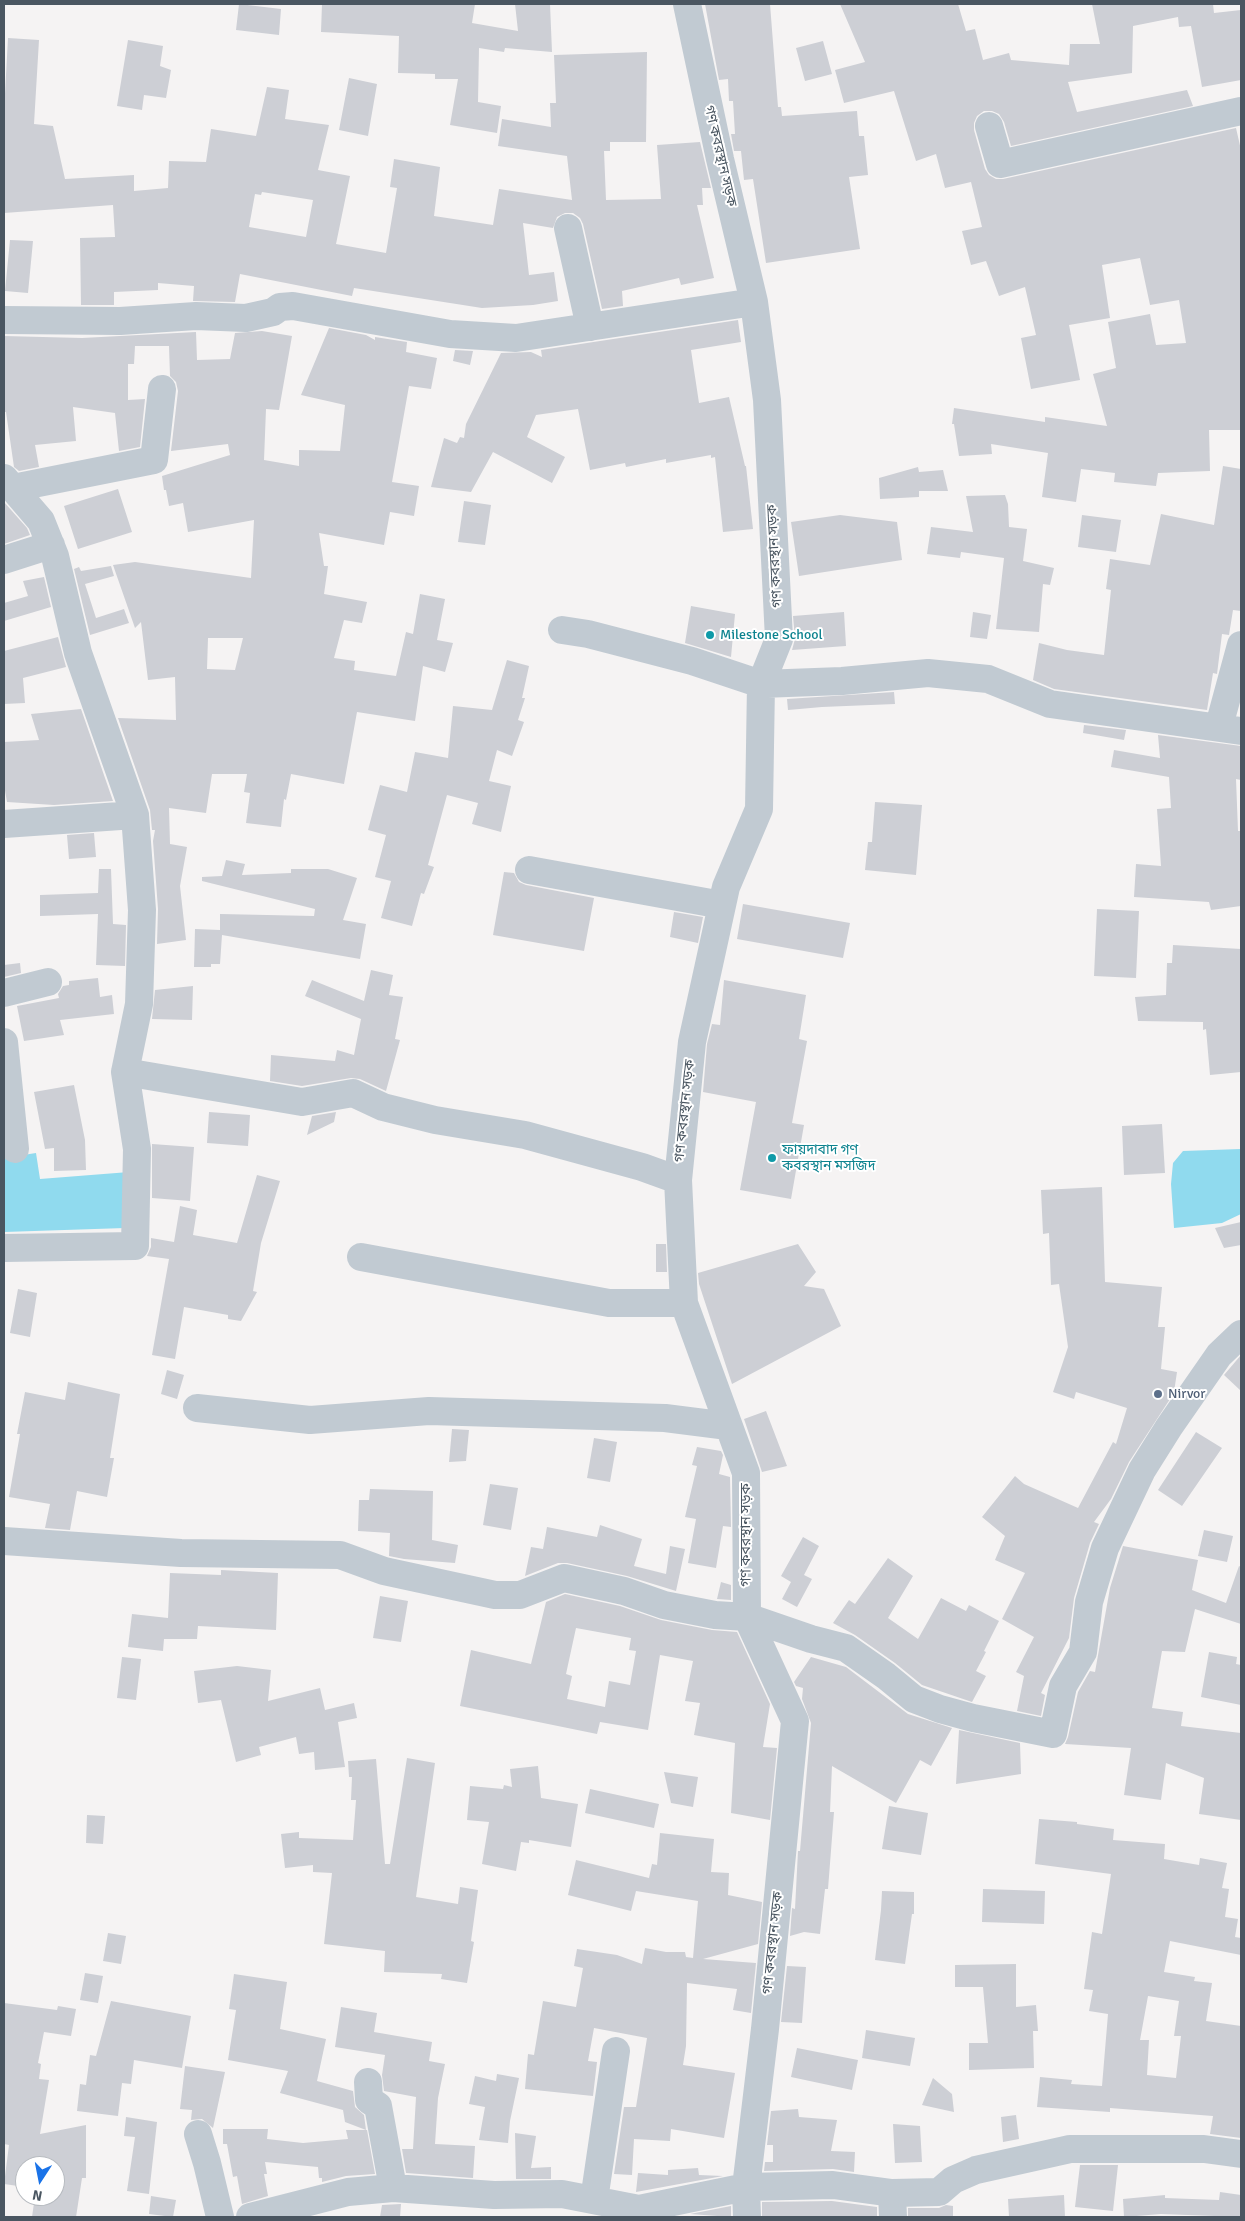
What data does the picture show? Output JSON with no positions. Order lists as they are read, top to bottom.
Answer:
{
  "streets": {
    "street": ["গণ কবরস্থান সড়ক"]
  },
  "places": ["Milestone School", "ফায়দাবাদ গণ কবরস্থান মসজিদ", "Nirvor"],
  "north": "bottom"
}
